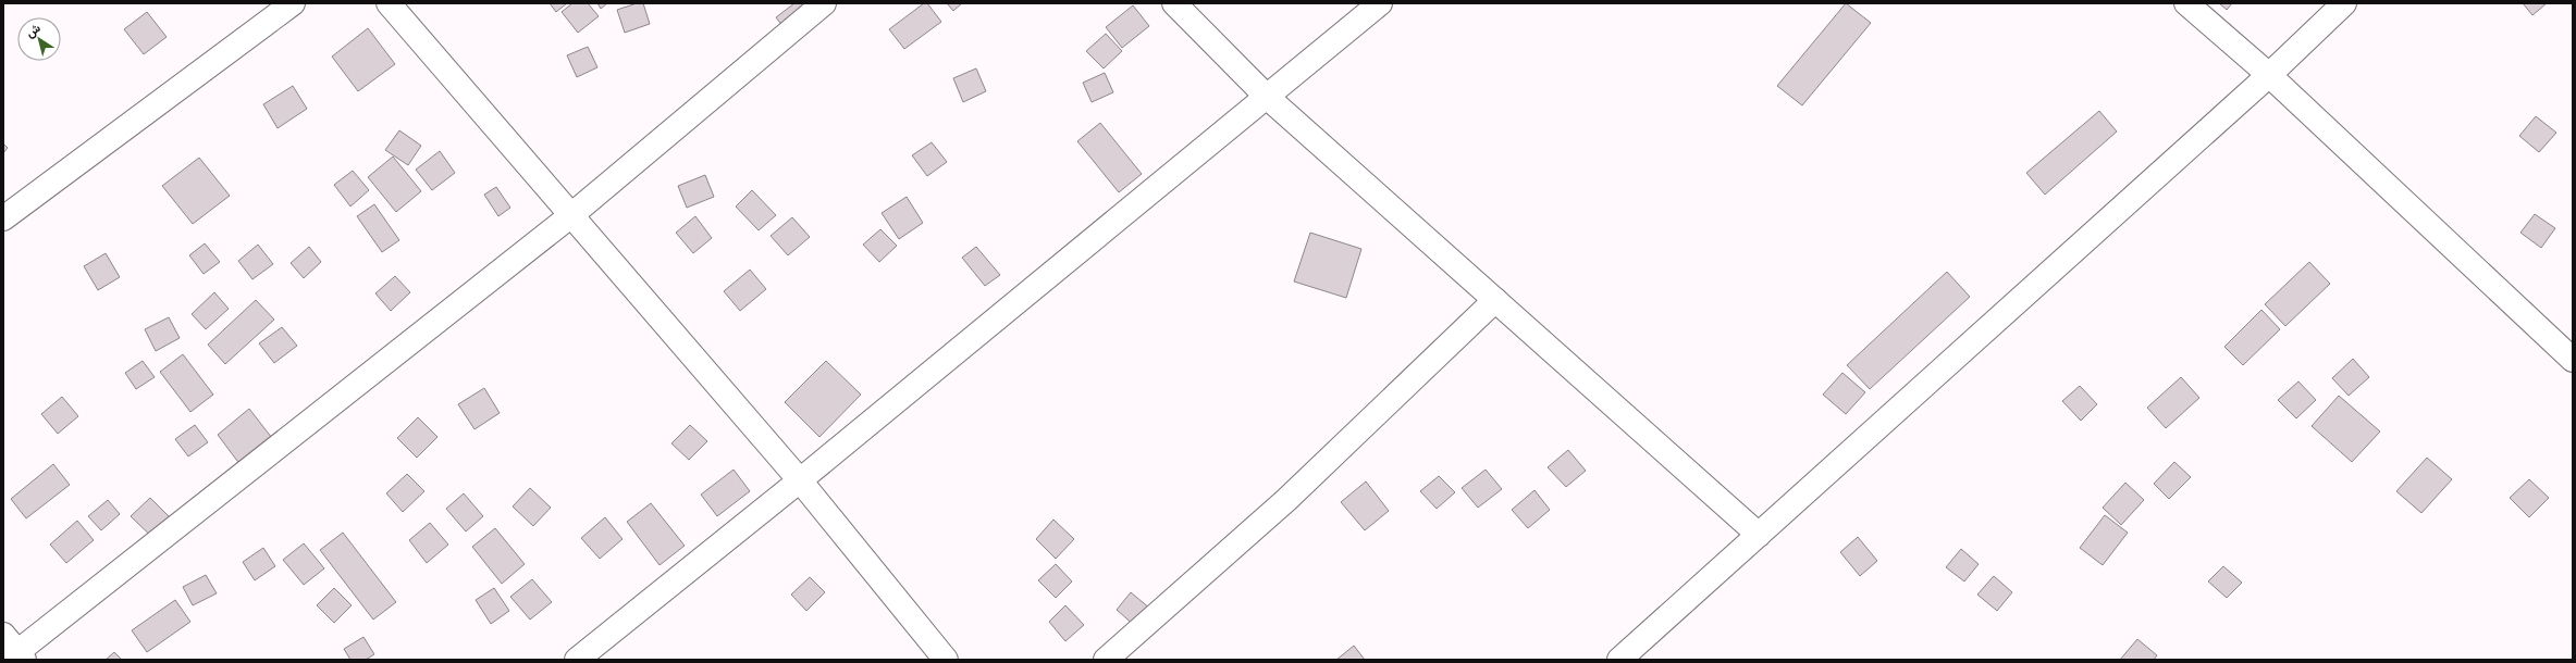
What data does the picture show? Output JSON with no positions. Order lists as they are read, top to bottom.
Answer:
{
  "north": "top left"
}
